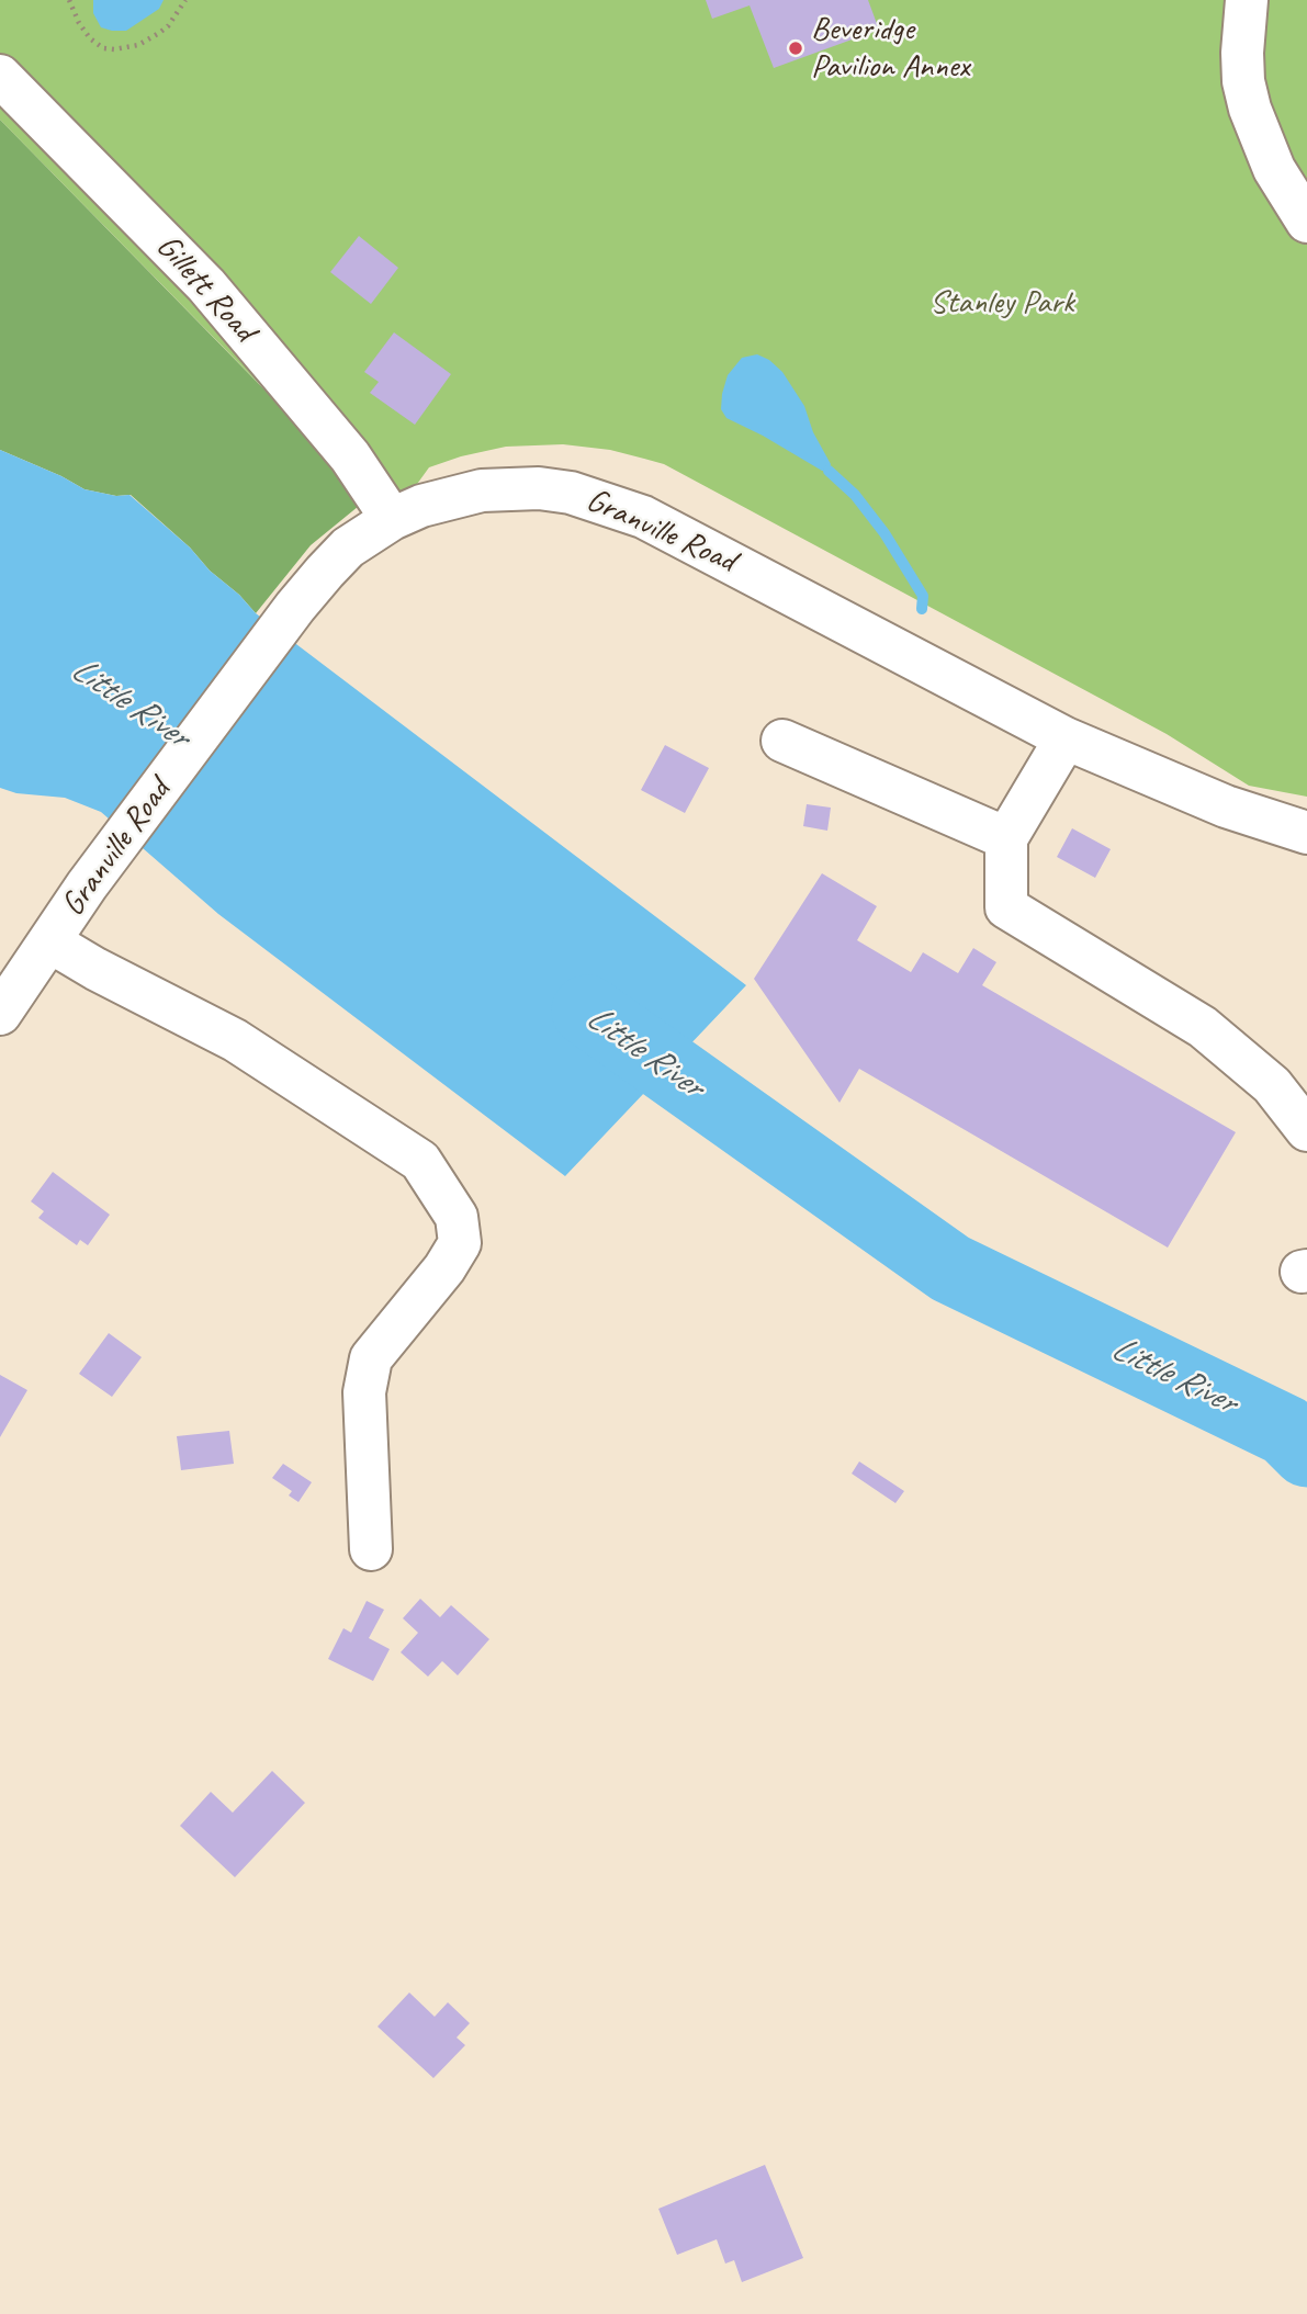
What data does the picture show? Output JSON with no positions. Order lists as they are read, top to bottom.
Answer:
{
  "streets": {
    "street": ["Gillett Road", "Granville Road"]
  },
  "crossings": [
    ["Gillett Road", "Granville Road"]
  ],
  "water": ["Little River"],
  "parks": ["Stanley Park"],
  "places": ["Beveridge Pavilion Annex"]
}
